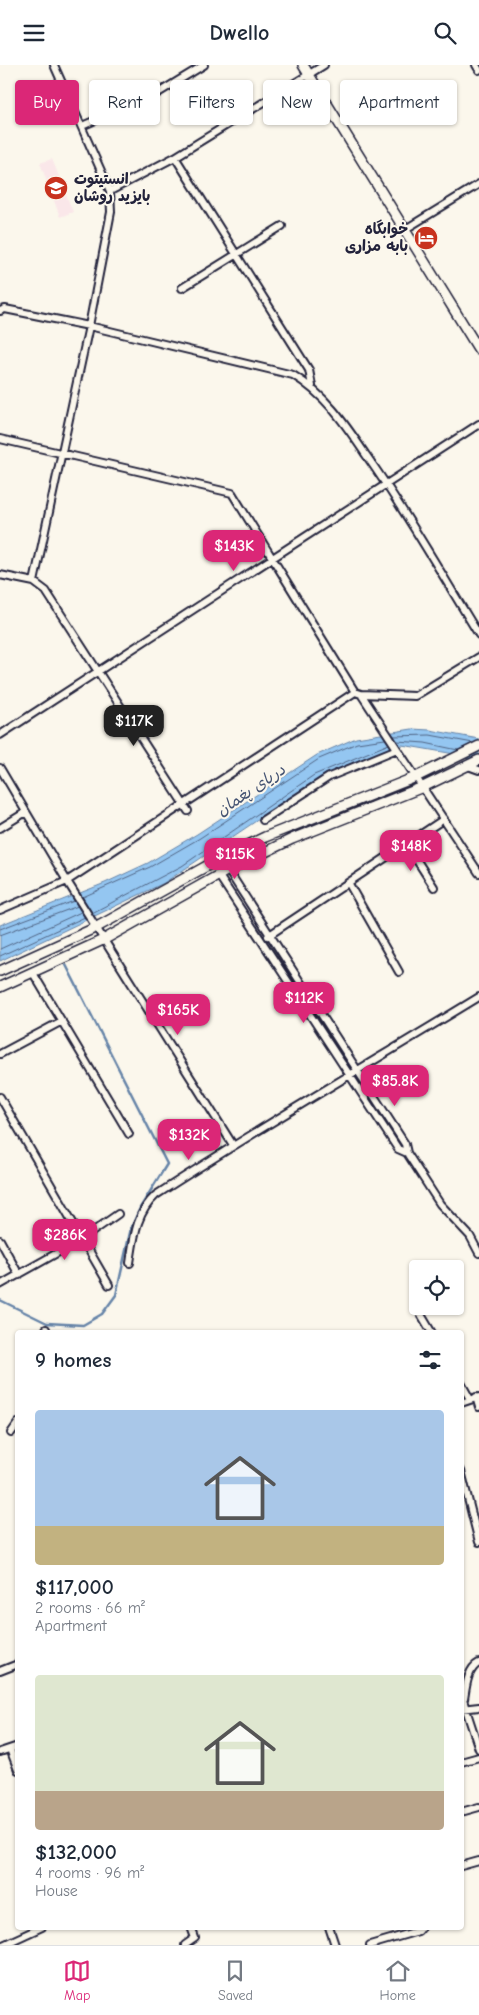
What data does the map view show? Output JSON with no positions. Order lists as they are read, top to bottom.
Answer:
{
  "water": ["دریای پغمان"],
  "places": {
    "school or university": ["انستیتوت بایزید روشان"],
    "hotel": ["خوابگاه بابه مزاری"]
  },
  "page": {
    "header": "Dwello",
    "chip": [
      "Buy",
      "Rent",
      "Filters",
      "New",
      "Apartment"
    ],
    "price": [
      "$143K",
      "$117K",
      "$148K",
      "$115K",
      "$112K",
      "$165K",
      "$85.8K",
      "$132K",
      "$286K"
    ],
    "heading": "9 homes",
    "list": [
      {
        "name": "$117,000",
        "note": "2 rooms · 66 m² · Apartment"
      },
      {
        "name": "$132,000",
        "note": "4 rooms · 96 m² · House"
      }
    ],
    "tabs": ["Map", "Saved", "Home"]
  }
}
